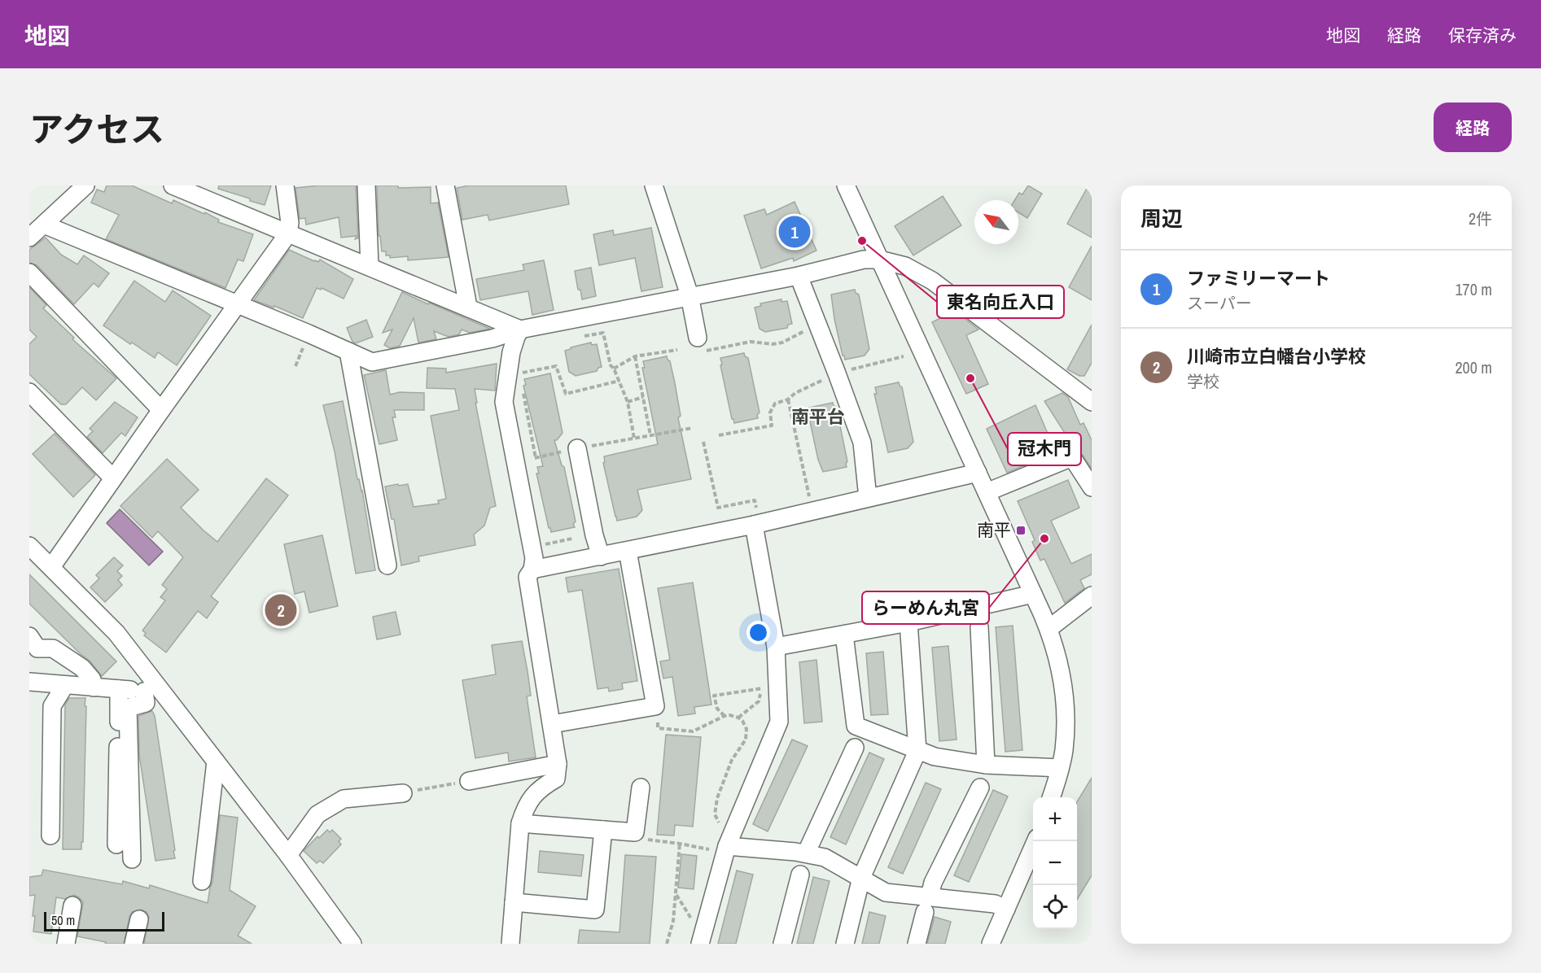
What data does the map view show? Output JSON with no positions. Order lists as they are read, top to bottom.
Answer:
{
  "districts": ["南平台"],
  "places": {
    "other": ["東名向丘入口", "冠木門", "らーめん丸宮"],
    "transit": ["南平"]
  },
  "scale_bar": "50 m",
  "north": "top left",
  "page": {
    "header": "地図",
    "nav": ["地図", "経路", "保存済み"],
    "title": "アクセス",
    "buttons": "経路",
    "heading": ["周辺", "2件"],
    "pins": ["1", "2"],
    "list": [
      {
        "mark": "1",
        "name": "ファミリーマート",
        "note": "スーパー",
        "value": "170 m"
      },
      {
        "mark": "2",
        "name": "川崎市立白幡台小学校",
        "note": "学校",
        "value": "200 m"
      }
    ],
    "map_buttons": ["+", "−"],
    "scale": "50 m"
  }
}
